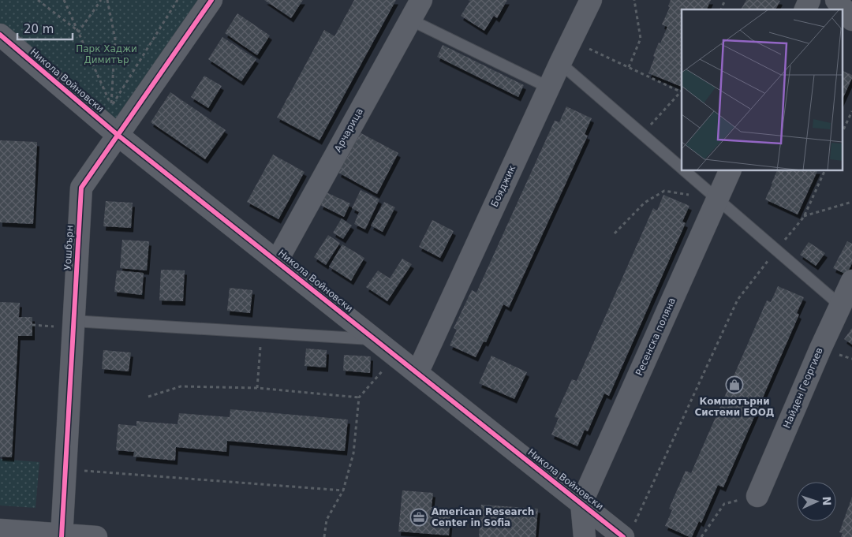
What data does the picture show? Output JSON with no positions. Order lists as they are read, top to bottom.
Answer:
{
  "streets": {
    "street": [
      "Никола Войновски",
      "Арчарица",
      "Бояджик",
      "Уошбърн",
      "Ресенска поляна",
      "Найден Георгиев"
    ]
  },
  "crossings": [
    ["Никола Войновски", "Арчарица"],
    ["Никола Войновски", "Бояджик"],
    ["Никола Войновски", "Уошбърн"],
    ["Никола Войновски", "Ресенска поляна"]
  ],
  "parks": ["Парк Хаджи Димитър"],
  "places": {
    "shop": ["Компютърни Системи ЕООД"],
    "office": ["American Research Center in Sofia"]
  },
  "scale_bar": "20 m",
  "north": "right"
}
